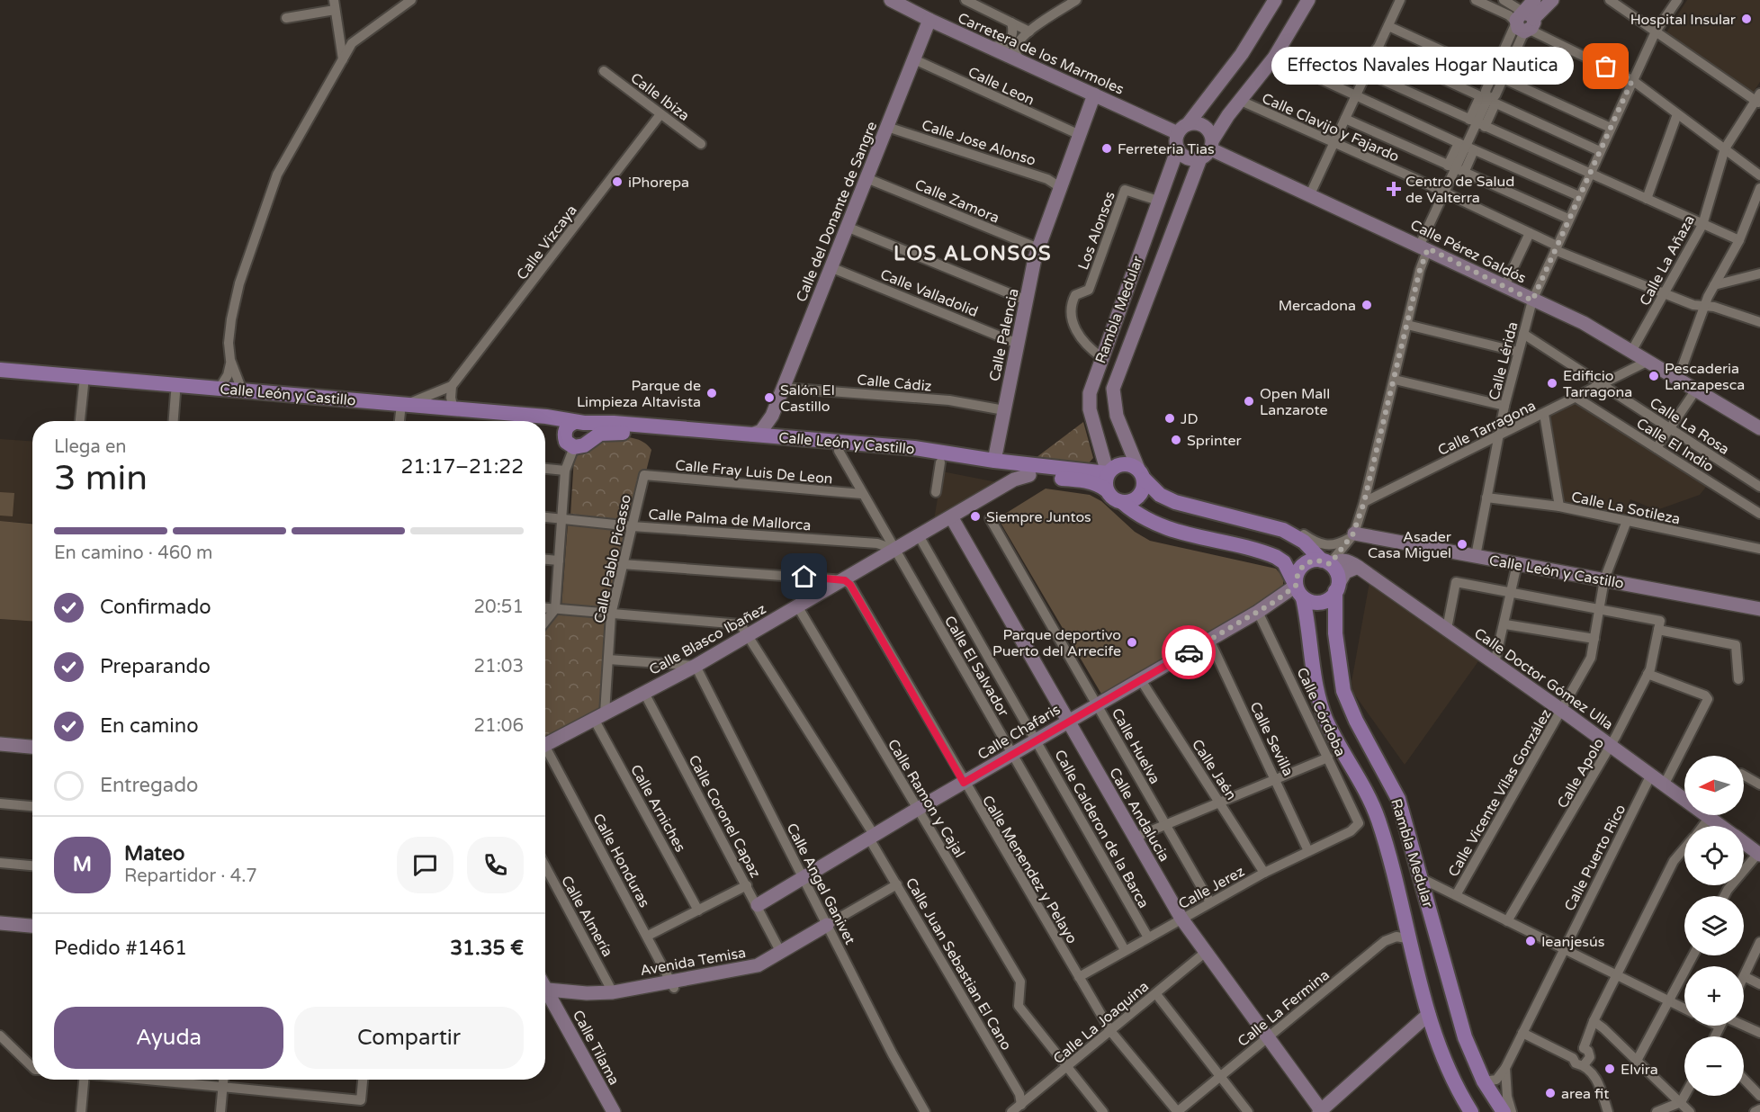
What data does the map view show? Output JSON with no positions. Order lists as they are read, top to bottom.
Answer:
{
  "streets": {
    "main road": ["Rambla Medular", "Calle León y Castillo"],
    "street": [
      "Carretera de los Marmoles",
      "Calle Leon",
      "Calle Ibiza",
      "Calle Clavijo y Fajardo",
      "Calle Jose Alonso",
      "Calle Zamora",
      "Calle del Donante de Sangre",
      "Los Alonsos",
      "Calle Vizcaya",
      "Calle Pérez Galdós",
      "Calle La Añaza",
      "Calle Valladolid",
      "Calle Palencia",
      "Calle Lérida",
      "Calle Cádiz",
      "Calle La Rosa",
      "Calle Tarragona",
      "Calle El Indio",
      "Calle Fray Luis De Leon",
      "Calle La Sotileza",
      "Calle Palma de Mallorca",
      "Calle Pablo Picasso",
      "Calle Blasco Ibañez",
      "Calle El Salvador",
      "Calle Doctor Gómez Ulla",
      "Calle Córdoba",
      "Calle Chafaris",
      "Calle Sevilla",
      "Calle Huelva",
      "Calle Jaén",
      "Calle Apolo",
      "Calle Vicente Vilas González",
      "Calle Ramon y Cajal",
      "Calle Arniches",
      "Calle Andalucia",
      "Calle Coronel Capaz",
      "Calle Calderon de la Barca",
      "Calle Puerto Rico",
      "Calle Honduras",
      "Calle Menendez y Pelayo",
      "Calle Angel Ganivet",
      "Calle Jerez",
      "Calle Almería",
      "Avenida Temisa",
      "Calle Juan Sebastian El Cano",
      "Calle La Fermina",
      "Calle La Joaquina",
      "Calle Tilama"
    ]
  },
  "crossings": [
    ["Carretera de los Marmoles", "Calle del Donante de Sangre"],
    ["Carretera de los Marmoles", "Calle Pérez Galdós"],
    ["Carretera de los Marmoles", "Rambla Medular"],
    ["Carretera de los Marmoles", "Calle Palencia"],
    ["Calle Leon", "Calle del Donante de Sangre"],
    ["Calle Leon", "Calle Palencia"],
    ["Calle Ibiza", "Calle Vizcaya"],
    ["Calle Clavijo y Fajardo", "Calle La Añaza"],
    ["Calle Clavijo y Fajardo", "Rambla Medular"],
    ["Calle Clavijo y Fajardo", "Calle Lérida"],
    ["Calle Jose Alonso", "Calle del Donante de Sangre"],
    ["Calle Jose Alonso", "Calle Palencia"],
    ["Calle Zamora", "Calle del Donante de Sangre"],
    ["Calle Zamora", "Calle Palencia"],
    ["Calle del Donante de Sangre", "Calle Valladolid"],
    ["Calle del Donante de Sangre", "Calle Cádiz"],
    ["Calle del Donante de Sangre", "Calle León y Castillo"],
    ["Los Alonsos", "Rambla Medular"],
    ["Calle Pérez Galdós", "Calle La Añaza"],
    ["Calle Pérez Galdós", "Rambla Medular"],
    ["Calle Pérez Galdós", "Calle Lérida"],
    ["Calle Pérez Galdós", "Calle Tarragona"],
    ["Calle Valladolid", "Calle Palencia"],
    ["Rambla Medular", "Calle León y Castillo"],
    ["Rambla Medular", "Calle Doctor Gómez Ulla"],
    ["Rambla Medular", "Calle Chafaris"],
    ["Rambla Medular", "Calle Puerto Rico"],
    ["Rambla Medular", "Calle La Fermina"],
    ["Calle Palencia", "Calle Cádiz"],
    ["Calle Palencia", "Calle León y Castillo"],
    ["Calle Lérida", "Calle León y Castillo"],
    ["Calle Lérida", "Calle La Rosa"],
    ["Calle Lérida", "Calle Tarragona"],
    ["Calle Lérida", "Calle La Sotileza"],
    ["Calle León y Castillo", "Calle Blasco Ibañez"],
    ["Calle León y Castillo", "Calle El Salvador"],
    ["Calle León y Castillo", "Calle Vicente Vilas González"],
    ["Calle La Rosa", "Calle Tarragona"],
    ["Calle Tarragona", "Calle El Indio"],
    ["Calle Fray Luis De Leon", "Calle Pablo Picasso"],
    ["Calle Fray Luis De Leon", "Calle El Salvador"],
    ["Calle La Sotileza", "Calle Vicente Vilas González"],
    ["Calle Palma de Mallorca", "Calle Pablo Picasso"],
    ["Calle Palma de Mallorca", "Calle Blasco Ibañez"],
    ["Calle Palma de Mallorca", "Calle El Salvador"],
    ["Calle Pablo Picasso", "Calle Blasco Ibañez"],
    ["Calle Pablo Picasso", "Calle Arniches"],
    ["Calle Blasco Ibañez", "Calle El Salvador"],
    ["Calle Blasco Ibañez", "Calle Ramon y Cajal"],
    ["Calle Blasco Ibañez", "Calle Arniches"],
    ["Calle Blasco Ibañez", "Calle Andalucia"],
    ["Calle Blasco Ibañez", "Calle Coronel Capaz"],
    ["Calle Blasco Ibañez", "Calle Calderon de la Barca"],
    ["Calle Blasco Ibañez", "Calle Menendez y Pelayo"],
    ["Calle Blasco Ibañez", "Calle Angel Ganivet"],
    ["Calle Blasco Ibañez", "Calle Juan Sebastian El Cano"],
    ["Calle El Salvador", "Calle Chafaris"],
    ["Calle El Salvador", "Calle Jerez"],
    ["Calle Doctor Gómez Ulla", "Calle Chafaris"],
    ["Calle Doctor Gómez Ulla", "Calle Apolo"],
    ["Calle Doctor Gómez Ulla", "Calle Vicente Vilas González"],
    ["Calle Doctor Gómez Ulla", "Calle Puerto Rico"],
    ["Calle Córdoba", "Calle Chafaris"],
    ["Calle Córdoba", "Calle Jerez"],
    ["Calle Chafaris", "Calle Sevilla"],
    ["Calle Chafaris", "Calle Huelva"],
    ["Calle Chafaris", "Calle Jaén"],
    ["Calle Chafaris", "Calle Ramon y Cajal"],
    ["Calle Chafaris", "Calle Andalucia"],
    ["Calle Chafaris", "Calle Coronel Capaz"],
    ["Calle Chafaris", "Calle Calderon de la Barca"],
    ["Calle Chafaris", "Calle Menendez y Pelayo"],
    ["Calle Chafaris", "Calle Angel Ganivet"],
    ["Calle Chafaris", "Calle Juan Sebastian El Cano"],
    ["Calle Sevilla", "Calle Jerez"],
    ["Calle Huelva", "Calle Jerez"],
    ["Calle Jaén", "Calle Jerez"],
    ["Calle Ramon y Cajal", "Calle La Joaquina"],
    ["Calle Andalucia", "Calle Jerez"],
    ["Calle Andalucia", "Calle La Fermina"],
    ["Calle Andalucia", "Calle La Joaquina"],
    ["Calle Coronel Capaz", "Avenida Temisa"],
    ["Calle Calderon de la Barca", "Calle Jerez"],
    ["Calle Honduras", "Avenida Temisa"],
    ["Calle Menendez y Pelayo", "Calle Jerez"],
    ["Calle Menendez y Pelayo", "Calle La Fermina"],
    ["Calle Menendez y Pelayo", "Calle La Joaquina"],
    ["Calle Angel Ganivet", "Avenida Temisa"],
    ["Calle Almería", "Avenida Temisa"],
    ["Avenida Temisa", "Calle Juan Sebastian El Cano"],
    ["Avenida Temisa", "Calle Tilama"],
    ["Calle Juan Sebastian El Cano", "Calle La Joaquina"]
  ],
  "districts": ["LOS ALONSOS"],
  "places": {
    "other": [
      "Hospital Insular",
      "Effectos Navales Hogar Nautica",
      "Ferreteria Tias",
      "iPhorepa",
      "Mercadona",
      "Pescaderia Lanzapesca",
      "Edificio Tarragona",
      "Parque de Limpieza Altavista",
      "Salón El Castillo",
      "Open Mall Lanzarote",
      "JD",
      "Sprinter",
      "Siempre Juntos",
      "Asader Casa Miguel",
      "Parque deportivo Puerto del Arrecife",
      "Ieanjesús",
      "Elvira",
      "area fit"
    ],
    "health": ["Centro de Salud de Valterra"]
  },
  "north": "left",
  "page": {
    "bubble": "Effectos Navales Hogar Nautica",
    "heading": ["3 min", "Llega en", "21:17–21:22"],
    "panel": [
      "Mateo",
      "Repartidor · 4.7",
      "Pedido #1461",
      "31.35 €"
    ],
    "bar": "En camino · 460 m",
    "list": [
      ["Confirmado", "20:51"],
      ["Preparando", "21:03"],
      ["En camino", "21:06"],
      "Entregado"
    ],
    "map_buttons": ["+", "−"],
    "round": "M",
    "buttons": ["Ayuda", "Compartir"]
  }
}
